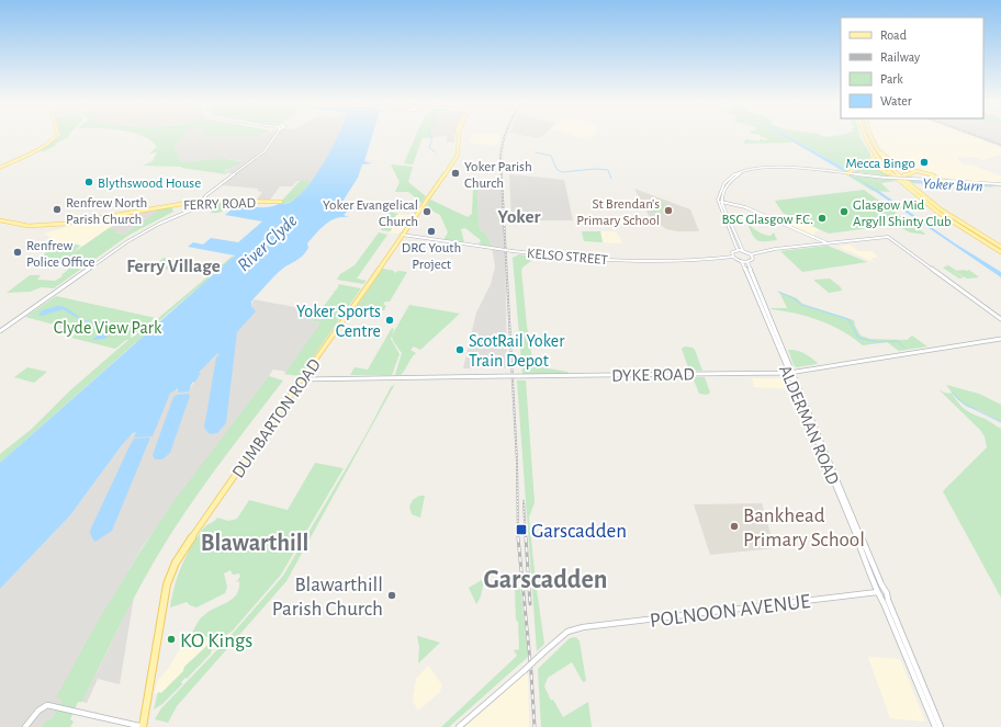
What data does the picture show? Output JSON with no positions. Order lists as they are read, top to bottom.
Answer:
{
  "streets": {
    "main road": ["FERRY ROAD", "DUMBARTON ROAD"],
    "street": [
      "KELSO STREET",
      "DYKE ROAD",
      "ALDERMAN ROAD",
      "POLNOON AVENUE"
    ]
  },
  "crossings": [
    ["KELSO STREET", "DUMBARTON ROAD"],
    ["DYKE ROAD", "DUMBARTON ROAD"],
    ["DYKE ROAD", "ALDERMAN ROAD"],
    ["ALDERMAN ROAD", "POLNOON AVENUE"]
  ],
  "districts": [
    "Yoker",
    "Ferry Village",
    "Blawarthill",
    "Garscadden"
  ],
  "water": ["Yoker Burn", "River Clyde"],
  "parks": ["Clyde View Park"],
  "places": {
    "other": [
      "Mecca Bingo",
      "Yoker Parish Church",
      "Blythswood House",
      "Renfrew North Parish Church",
      "St Brendan's Primary School",
      "Yoker Evangelical Church",
      "Glasgow Mid Argyll Shinty Club",
      "BSC Glasgow F.C.",
      "DRC Youth Project",
      "Renfrew Police Office",
      "Yoker Sports Centre",
      "ScotRail Yoker Train Depot",
      "Bankhead Primary School",
      "Blawarthill Parish Church",
      "KO Kings"
    ],
    "transit": ["Garscadden"]
  },
  "legend": [
    "Road",
    "Railway",
    "Park",
    "Water"
  ]
}
